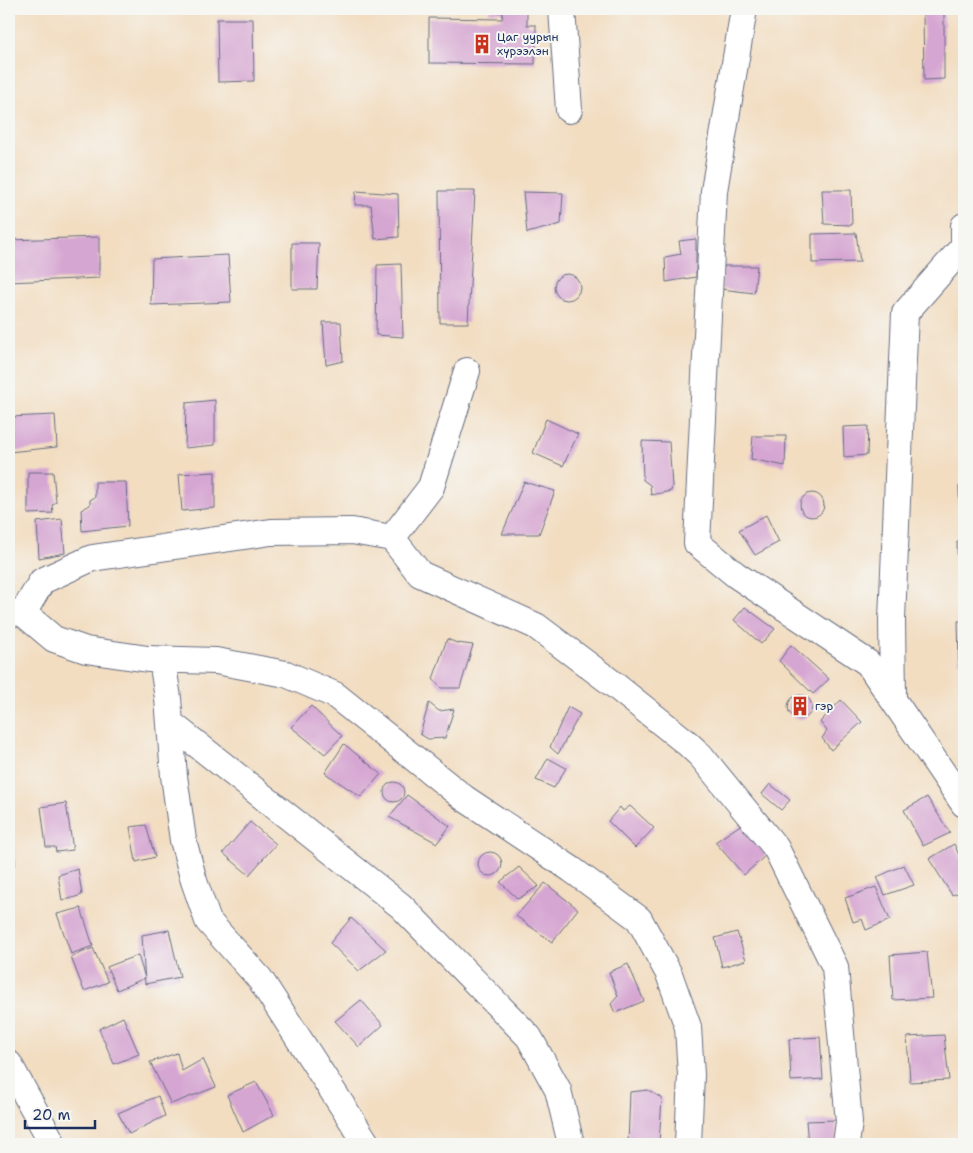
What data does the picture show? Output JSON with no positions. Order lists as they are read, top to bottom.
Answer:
{
  "places": {
    "building": ["Цаг уурын хүрээлэн", "гэр"]
  },
  "scale_bar": "20 m"
}
